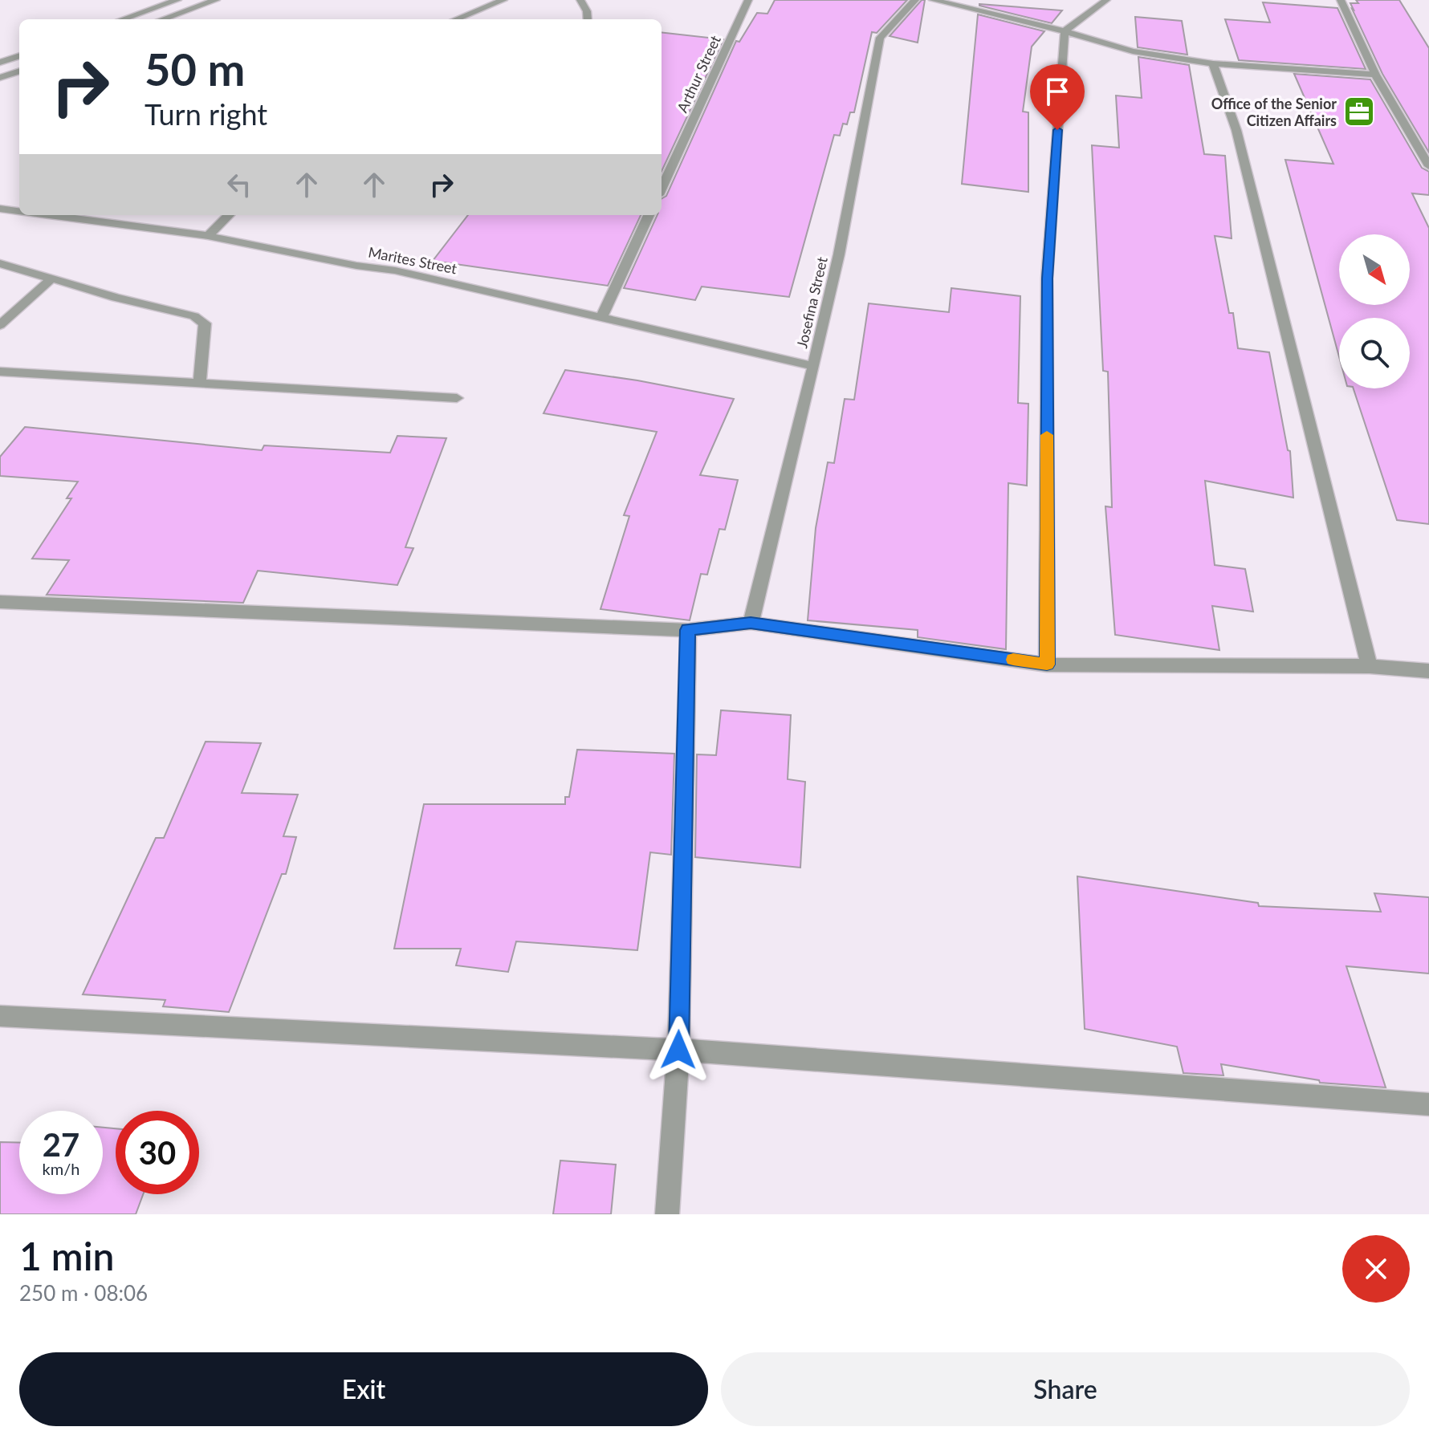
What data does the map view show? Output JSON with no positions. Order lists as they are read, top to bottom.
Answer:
{
  "streets": {
    "street": ["Arthur Street", "Marites Street", "Josefina Street"]
  },
  "crossings": [
    ["Marites Street", "Josefina Street"]
  ],
  "places": {
    "office": ["Office of the Senior Citizen Affairs"]
  },
  "north": "bottom right",
  "page": {
    "turn": ["50 m", "Turn right"],
    "speed": "27 km/h",
    "limit": "30",
    "heading": ["1 min", "250 m · 08:06"],
    "buttons": ["Exit", "Share"]
  }
}
